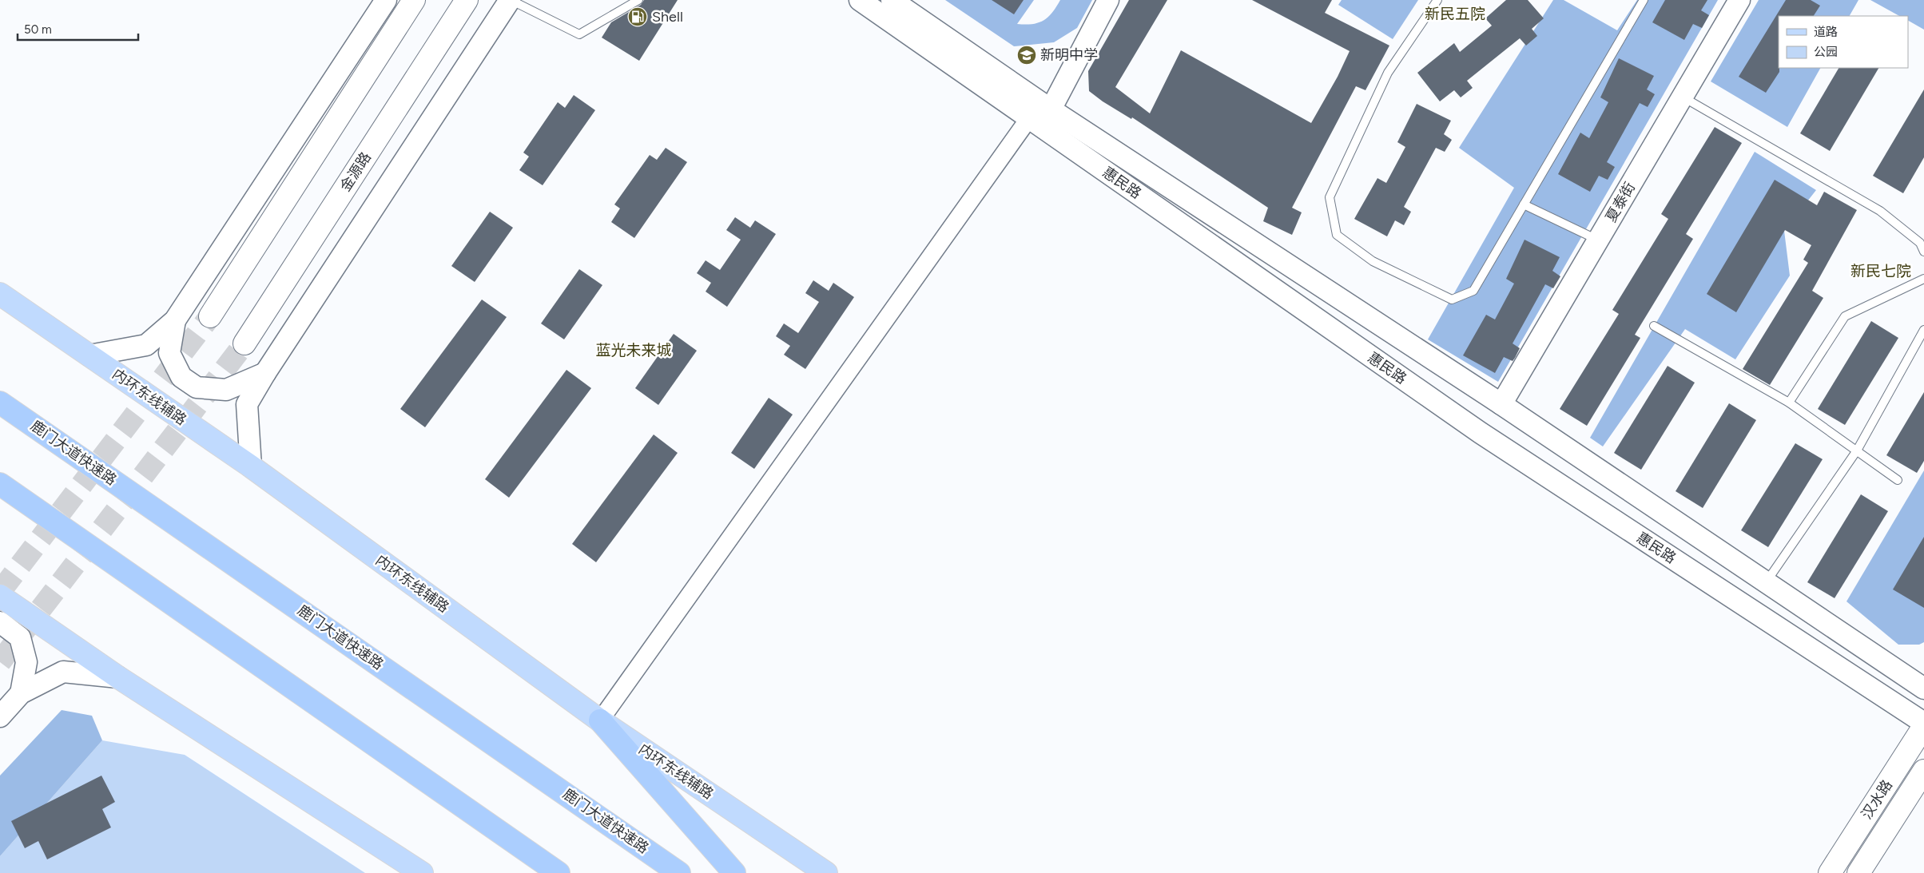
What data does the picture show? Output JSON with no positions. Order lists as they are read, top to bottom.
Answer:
{
  "streets": {
    "highway": ["鹿门大道快速路"],
    "main road": ["金源路", "内环东线辅路", "汉水路"],
    "street": ["惠民路", "夏泰街"]
  },
  "crossings": [
    ["惠民路", "夏泰街"]
  ],
  "districts": ["新民五院", "新民七院", "蓝光未来城"],
  "places": {
    "fuel station": ["Shell"],
    "school or university": ["新明中学"]
  },
  "legend": ["道路", "公园"],
  "scale_bar": "50 m"
}
